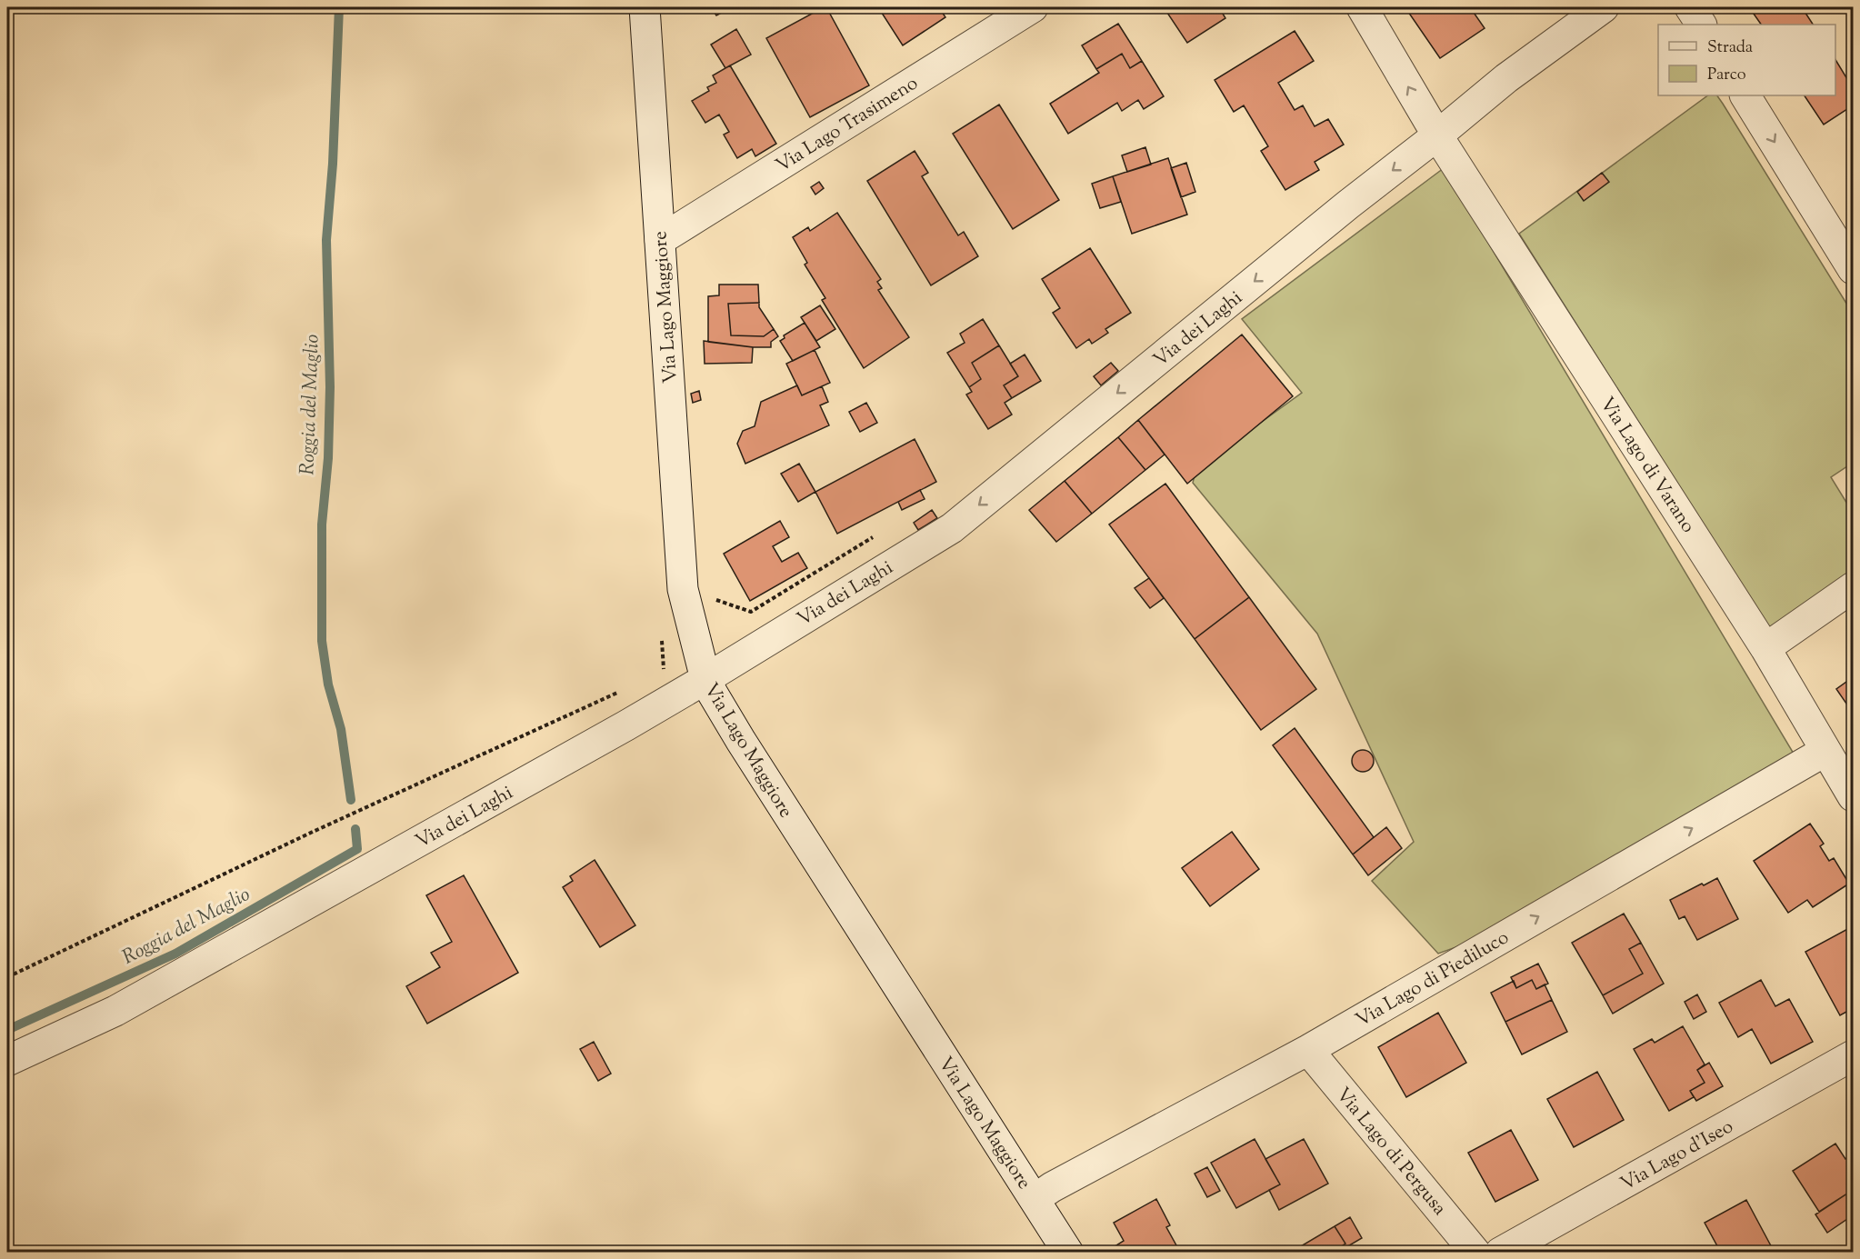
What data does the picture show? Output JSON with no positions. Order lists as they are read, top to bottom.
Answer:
{
  "streets": {
    "street": [
      "Via Lago Trasimeno",
      "Via Lago Maggiore",
      "Via dei Laghi",
      "Via Lago di Varano",
      "Via Lago di Piediluco",
      "Via Lago di Pergusa",
      "Via Lago d'Iseo"
    ]
  },
  "crossings": [
    ["Via Lago Trasimeno", "Via Lago Maggiore"],
    ["Via Lago Maggiore", "Via dei Laghi"],
    ["Via Lago Maggiore", "Via Lago di Piediluco"],
    ["Via dei Laghi", "Via Lago di Varano"],
    ["Via Lago di Varano", "Via Lago di Piediluco"],
    ["Via Lago di Piediluco", "Via Lago di Pergusa"]
  ],
  "one_way": ["Via dei Laghi", "Via Lago di Piediluco"],
  "water": ["Roggia del Maglio"],
  "legend": ["Strada", "Parco"]
}
